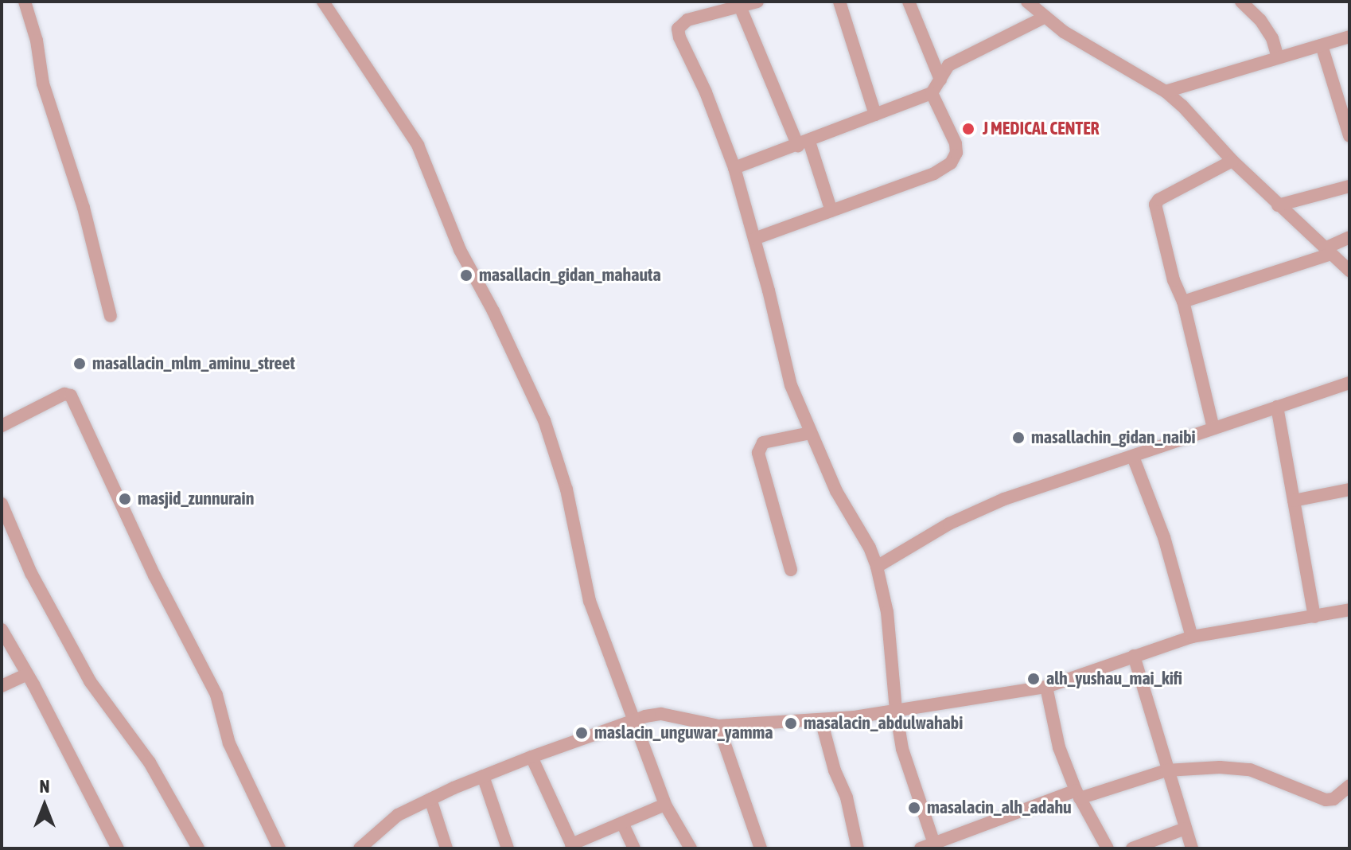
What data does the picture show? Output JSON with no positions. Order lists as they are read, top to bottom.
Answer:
{
  "places": [
    "J MEDICAL CENTER",
    "masallacin_gidan_mahauta",
    "masallacin_mlm_aminu_street",
    "masallachin_gidan_naibi",
    "masjid_zunnurain",
    "alh_yushau_mai_kifi",
    "masalacin_abdulwahabi",
    "maslacin_unguwar_yamma",
    "masalacin_alh_adahu"
  ],
  "north": "top"
}
